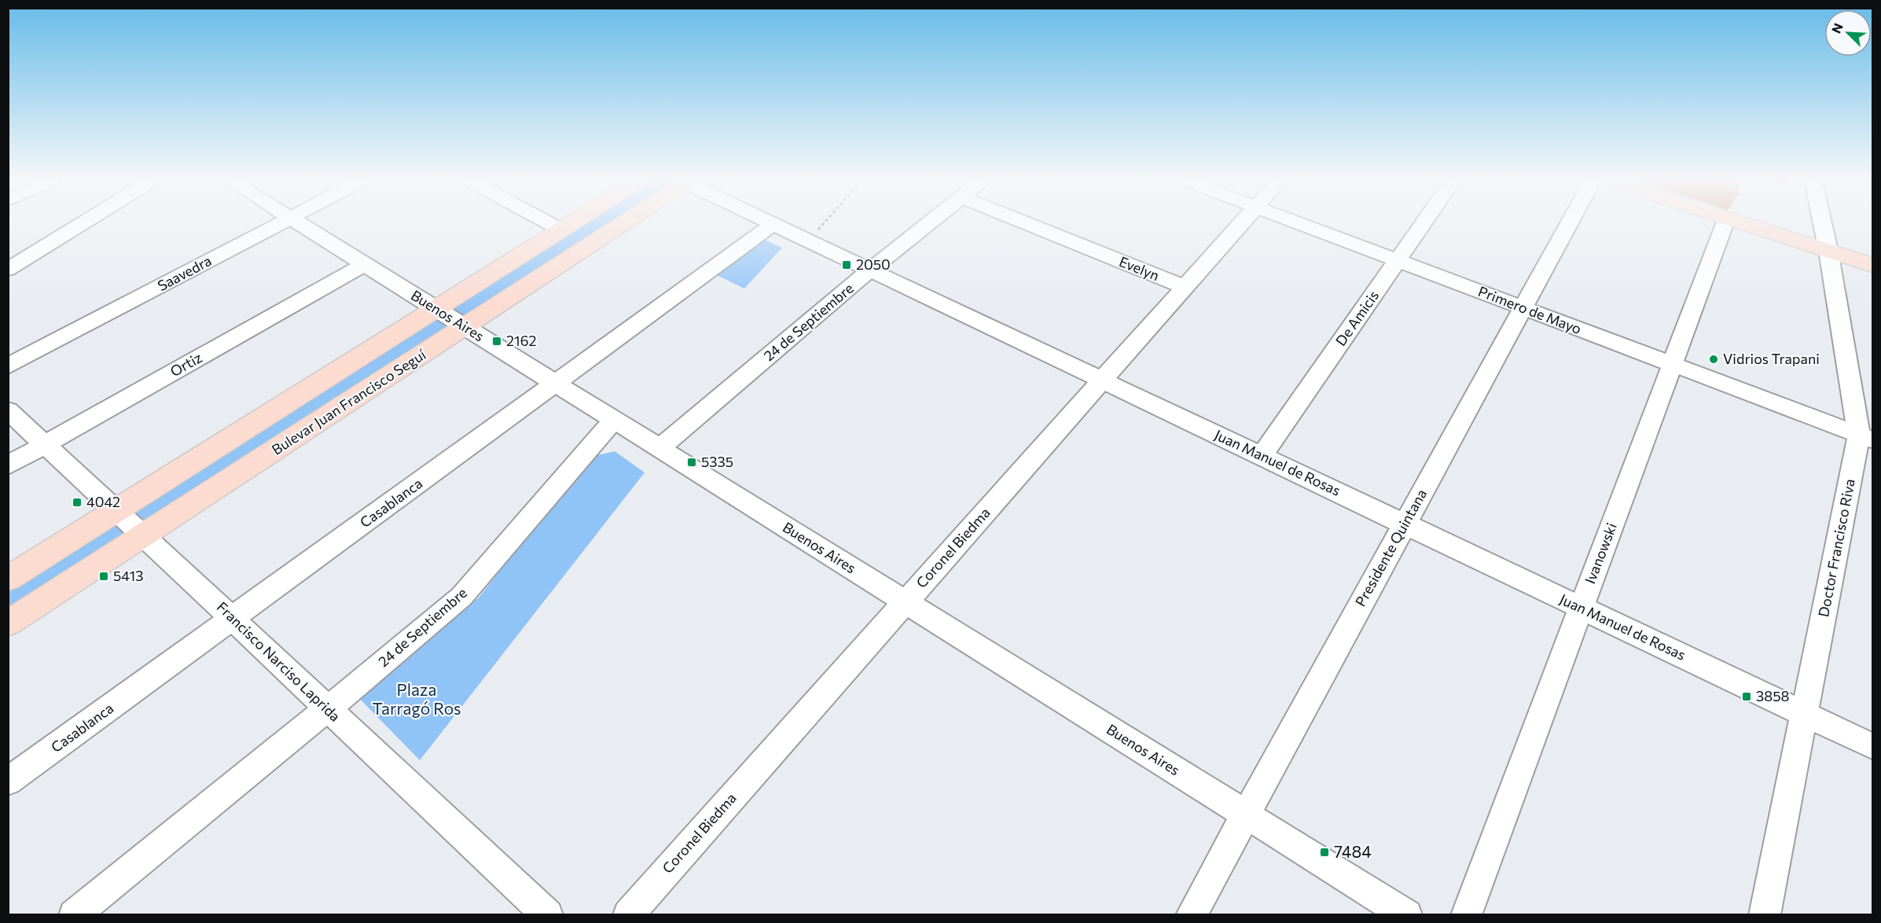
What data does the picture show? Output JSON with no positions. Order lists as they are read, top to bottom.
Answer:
{
  "streets": {
    "main road": ["Bulevar Juan Francisco Seguí"],
    "street": [
      "Evelyn",
      "Saavedra",
      "Primero de Mayo",
      "Buenos Aires",
      "De Amicis",
      "24 de Septiembre",
      "Ortiz",
      "Juan Manuel de Rosas",
      "Casablanca",
      "Coronel Biedma",
      "Presidente Quintana",
      "Doctor Francisco Riva",
      "Ivanowski",
      "Francisco Narciso Laprida"
    ]
  },
  "crossings": [
    ["Evelyn", "Coronel Biedma"],
    ["Primero de Mayo", "De Amicis"],
    ["Primero de Mayo", "Presidente Quintana"],
    ["Primero de Mayo", "Doctor Francisco Riva"],
    ["Primero de Mayo", "Ivanowski"],
    ["Buenos Aires", "24 de Septiembre"],
    ["Buenos Aires", "Ortiz"],
    ["Buenos Aires", "Bulevar Juan Francisco Seguí"],
    ["Buenos Aires", "Casablanca"],
    ["Buenos Aires", "Coronel Biedma"],
    ["Buenos Aires", "Presidente Quintana"],
    ["De Amicis", "Juan Manuel de Rosas"],
    ["24 de Septiembre", "Juan Manuel de Rosas"],
    ["24 de Septiembre", "Francisco Narciso Laprida"],
    ["Ortiz", "Francisco Narciso Laprida"],
    ["Bulevar Juan Francisco Seguí", "Francisco Narciso Laprida"],
    ["Juan Manuel de Rosas", "Casablanca"],
    ["Juan Manuel de Rosas", "Coronel Biedma"],
    ["Juan Manuel de Rosas", "Presidente Quintana"],
    ["Juan Manuel de Rosas", "Doctor Francisco Riva"],
    ["Juan Manuel de Rosas", "Ivanowski"],
    ["Casablanca", "Francisco Narciso Laprida"]
  ],
  "parks": ["Plaza Tarragó Ros"],
  "places": {
    "transit": [
      "2050",
      "2162",
      "5335",
      "4042",
      "5413",
      "3858",
      "7484"
    ],
    "other": ["Vidrios Trapani"]
  },
  "north": "top left"
}
